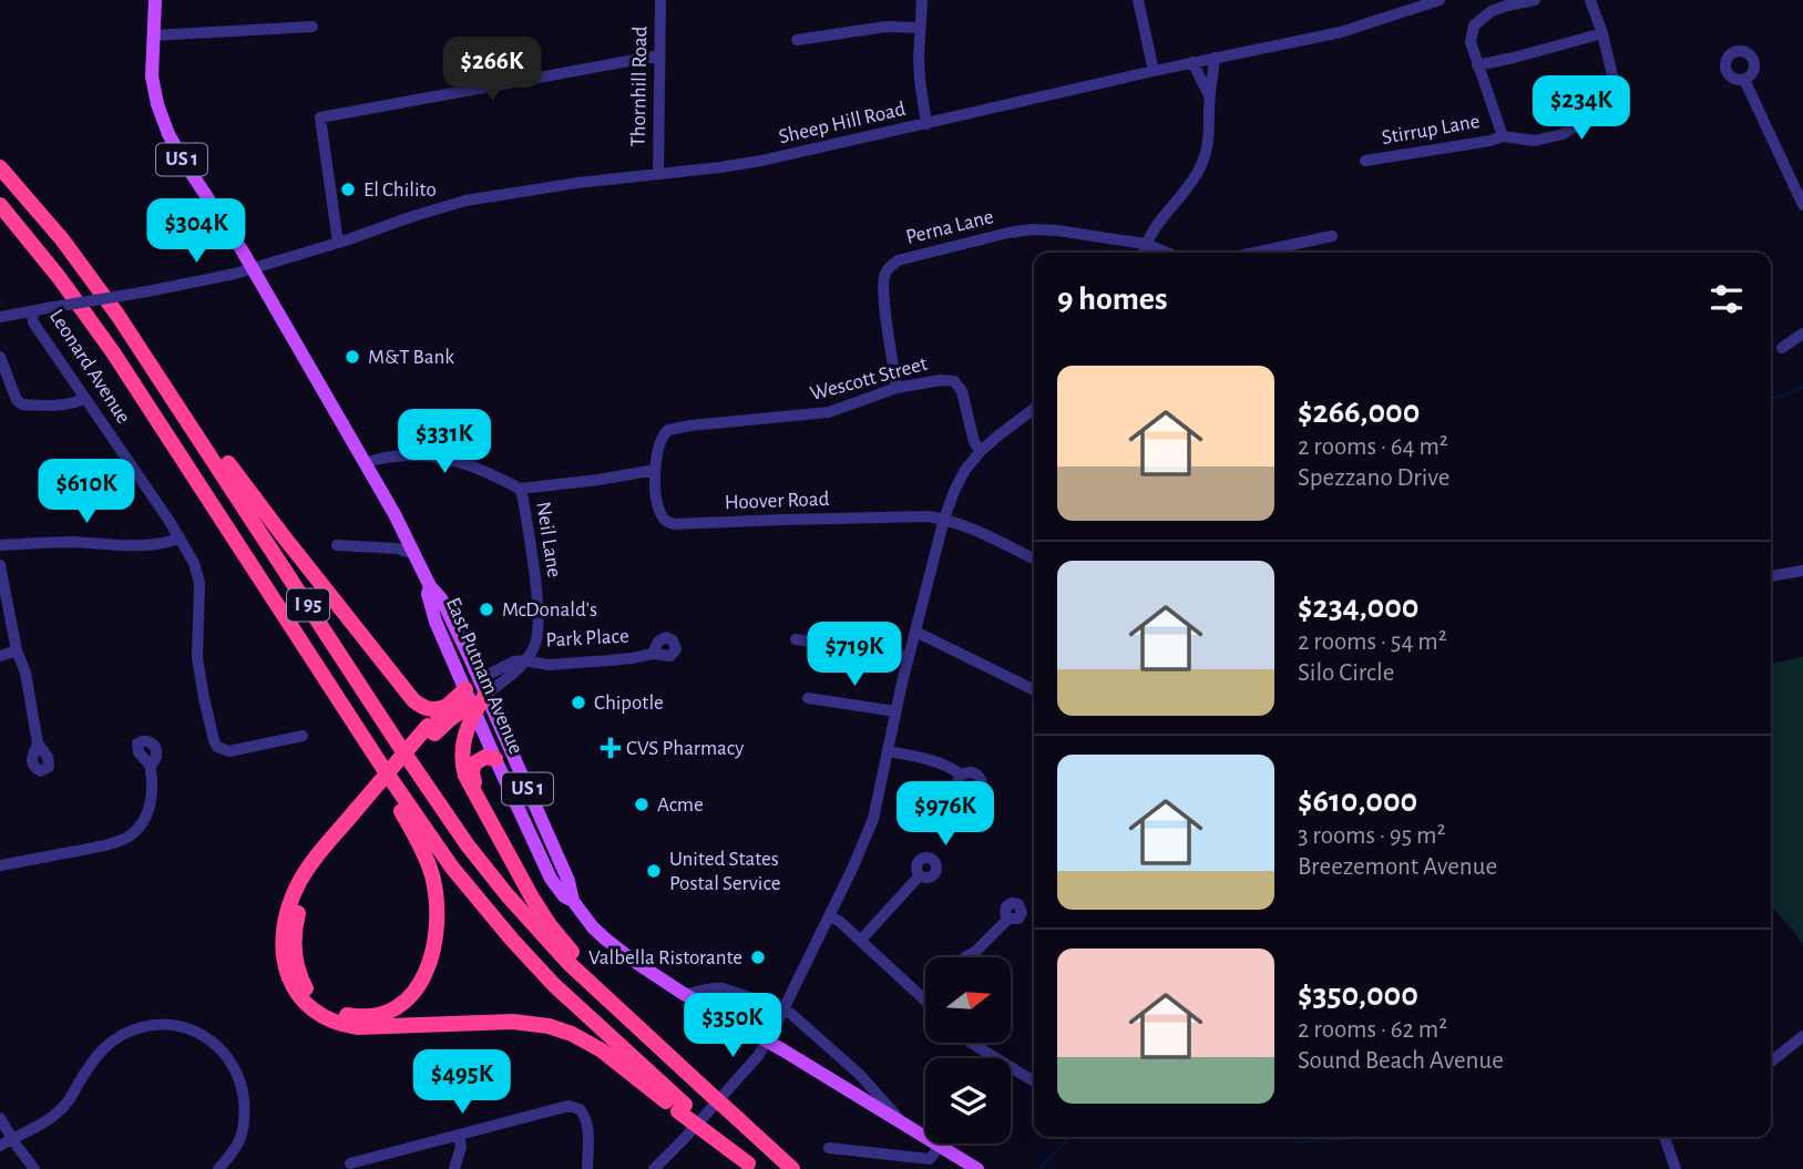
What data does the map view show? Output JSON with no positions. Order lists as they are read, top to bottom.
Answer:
{
  "streets": {
    "highway": ["I 95"],
    "main road": ["US 1", "Park Place", "East Putnam Avenue"],
    "street": [
      "Thornhill Road",
      "Sheep Hill Road",
      "Stirrup Lane",
      "Perna Lane",
      "Leonard Avenue",
      "Wescott Street",
      "Hoover Road",
      "Neil Lane"
    ]
  },
  "crossings": [
    ["Thornhill Road", "Sheep Hill Road"],
    ["Sheep Hill Road", "Leonard Avenue"],
    ["Sheep Hill Road", "East Putnam Avenue"],
    ["Perna Lane", "Wescott Street"],
    ["Wescott Street", "Hoover Road"],
    ["Neil Lane", "Park Place"],
    ["Neil Lane", "East Putnam Avenue"],
    ["Park Place", "East Putnam Avenue"]
  ],
  "places": {
    "other": [
      "El Chilito",
      "M&T Bank",
      "McDonald's",
      "Chipotle",
      "Acme",
      "United States Postal Service",
      "Valbella Ristorante"
    ],
    "health": ["CVS Pharmacy"]
  },
  "north": "right",
  "page": {
    "price": [
      "$266K",
      "$234K",
      "$304K",
      "$331K",
      "$610K",
      "$719K",
      "$976K",
      "$350K",
      "$495K"
    ],
    "heading": "9 homes",
    "list": [
      {
        "name": "$266,000",
        "note": "2 rooms · 64 m² · Spezzano Drive"
      },
      {
        "name": "$234,000",
        "note": "2 rooms · 54 m² · Silo Circle"
      },
      {
        "name": "$610,000",
        "note": "3 rooms · 95 m² · Breezemont Avenue"
      },
      {
        "name": "$350,000",
        "note": "2 rooms · 62 m² · Sound Beach Avenue"
      }
    ]
  }
}
